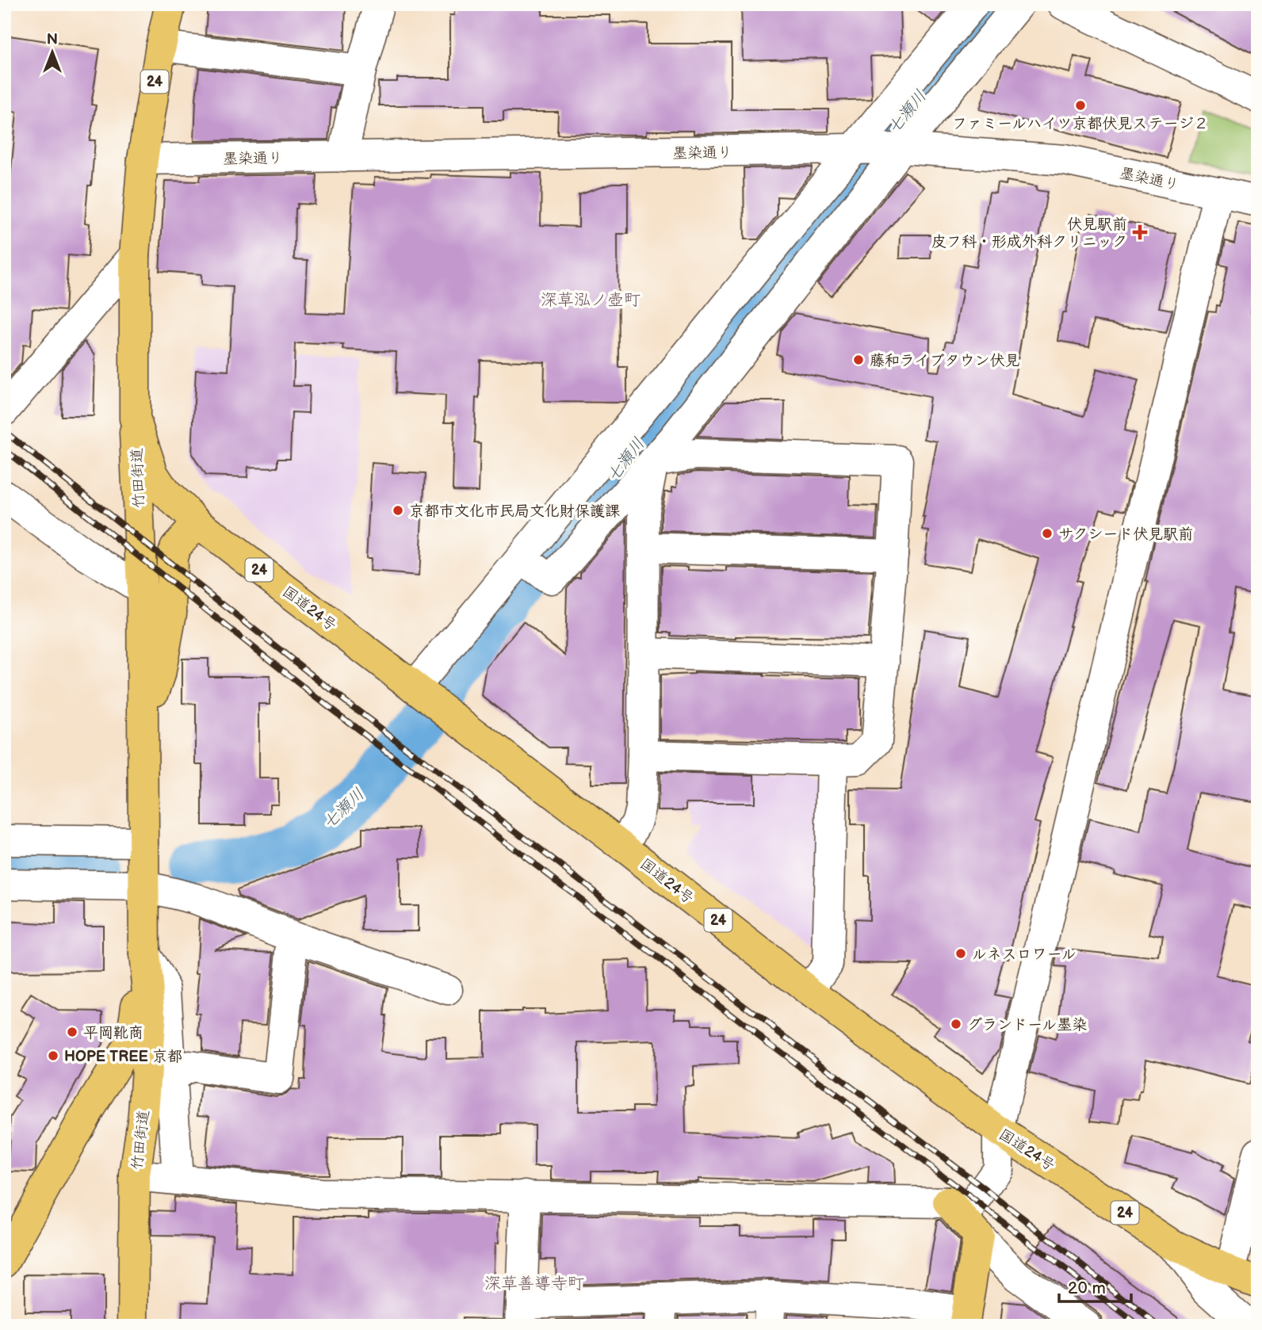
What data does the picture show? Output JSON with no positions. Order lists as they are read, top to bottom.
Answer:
{
  "streets": {
    "main road": ["24", "竹田街道", "国道24号"],
    "street": ["墨染通り"]
  },
  "crossings": [
    ["墨染通り", "竹田街道"],
    ["竹田街道", "国道24号"]
  ],
  "districts": ["深草泓ノ壺町", "深草善導寺町"],
  "water": ["七瀬川"],
  "places": {
    "other": [
      "ファミールハイツ京都伏見ステージ２",
      "藤和ライブタウン伏見",
      "京都市文化市民局文化財保護課",
      "サクシード伏見駅前",
      "ルネスロワール",
      "グランドール墨染",
      "平岡靴商",
      "HOPE TREE 京都"
    ],
    "health": ["伏見駅前 皮フ科・形成外科クリニック"]
  },
  "scale_bar": "20 m",
  "north": "top"
}
